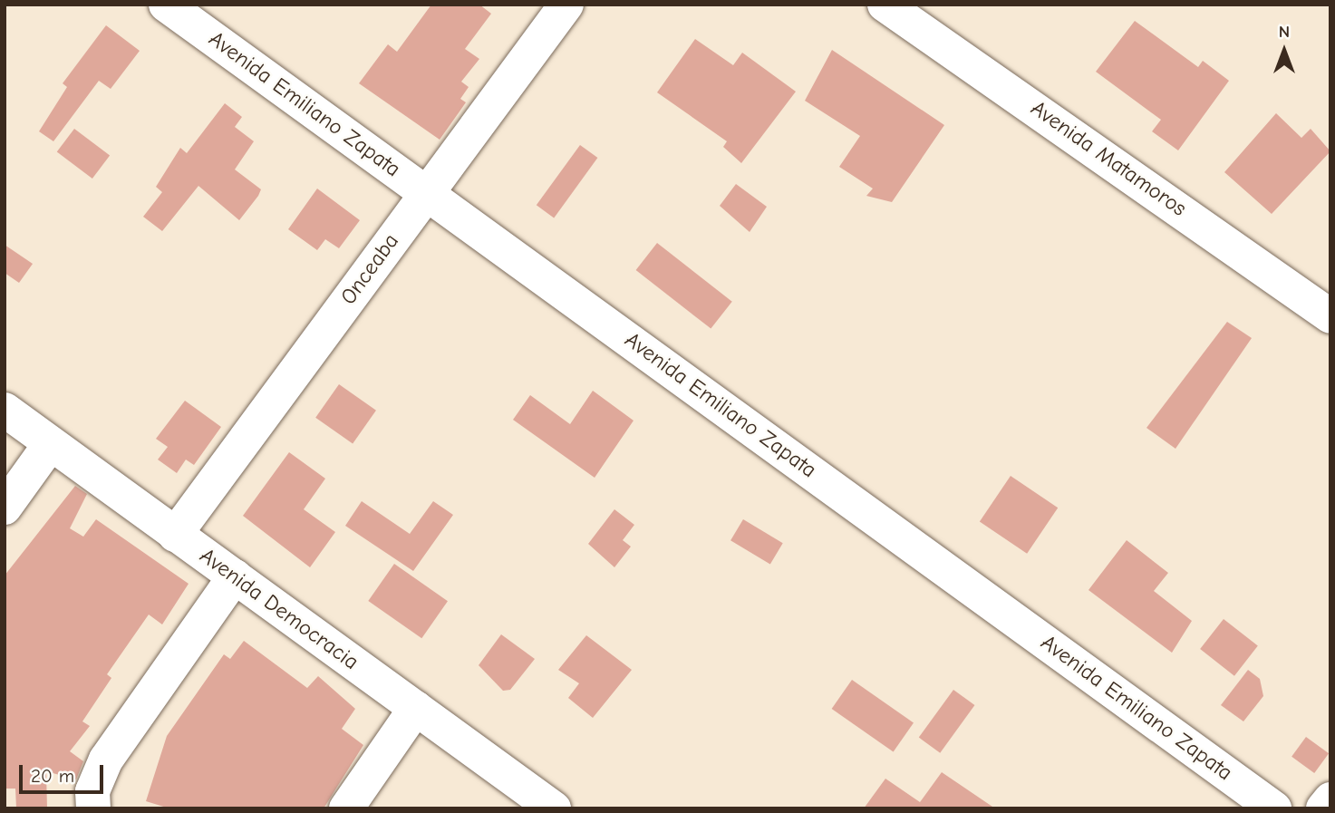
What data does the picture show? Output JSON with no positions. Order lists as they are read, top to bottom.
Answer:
{
  "streets": {
    "street": [
      "Avenida Emiliano Zapata",
      "Avenida Matamoros",
      "Onceaba",
      "Avenida Democracia"
    ]
  },
  "crossings": [
    ["Avenida Emiliano Zapata", "Onceaba"],
    ["Onceaba", "Avenida Democracia"]
  ],
  "scale_bar": "20 m",
  "north": "top"
}
